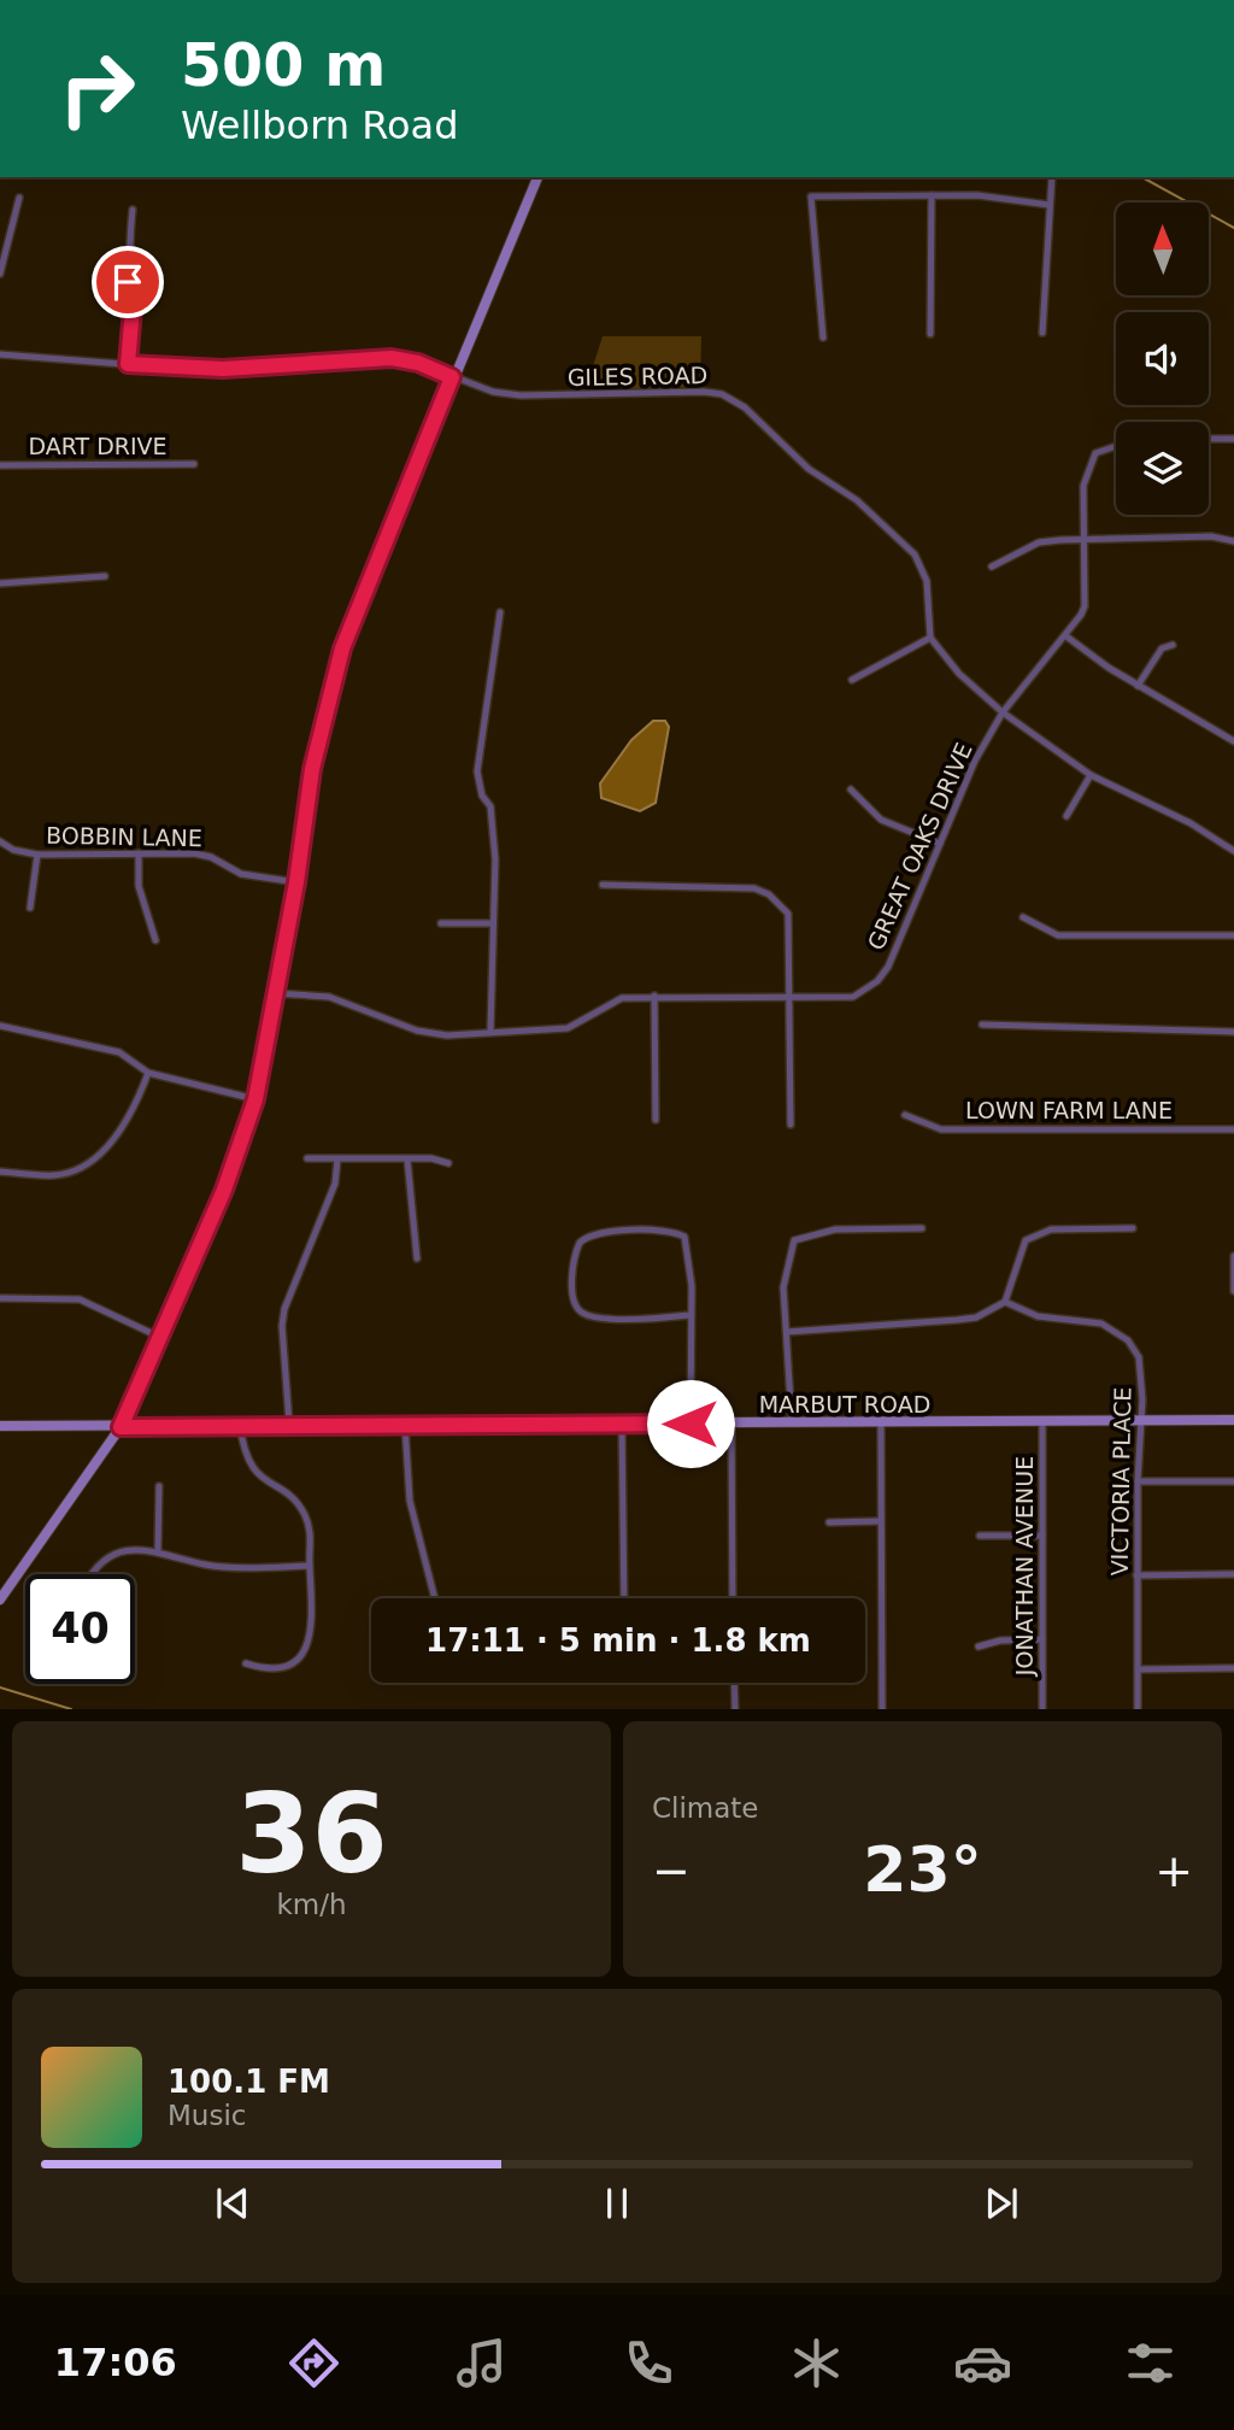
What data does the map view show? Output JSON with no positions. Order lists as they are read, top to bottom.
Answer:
{
  "streets": {
    "street": [
      "GILES ROAD",
      "DART DRIVE",
      "BOBBIN LANE",
      "GREAT OAKS DRIVE",
      "LOWN FARM LANE",
      "MARBUT ROAD",
      "VICTORIA PLACE",
      "JONATHAN AVENUE"
    ]
  },
  "crossings": [
    ["MARBUT ROAD", "VICTORIA PLACE"],
    ["MARBUT ROAD", "JONATHAN AVENUE"]
  ],
  "north": "top",
  "page": {
    "turn": ["500 m", "Wellborn Road"],
    "limit": "40",
    "trip": "17:11 · 5 min · 1.8 km",
    "tile": [
      ["36", "km/h"],
      "Climate"
    ],
    "heat": ["−", "23°", "+"],
    "song": ["100.1 FM", "Music"],
    "tabs": "17:06"
  }
}
